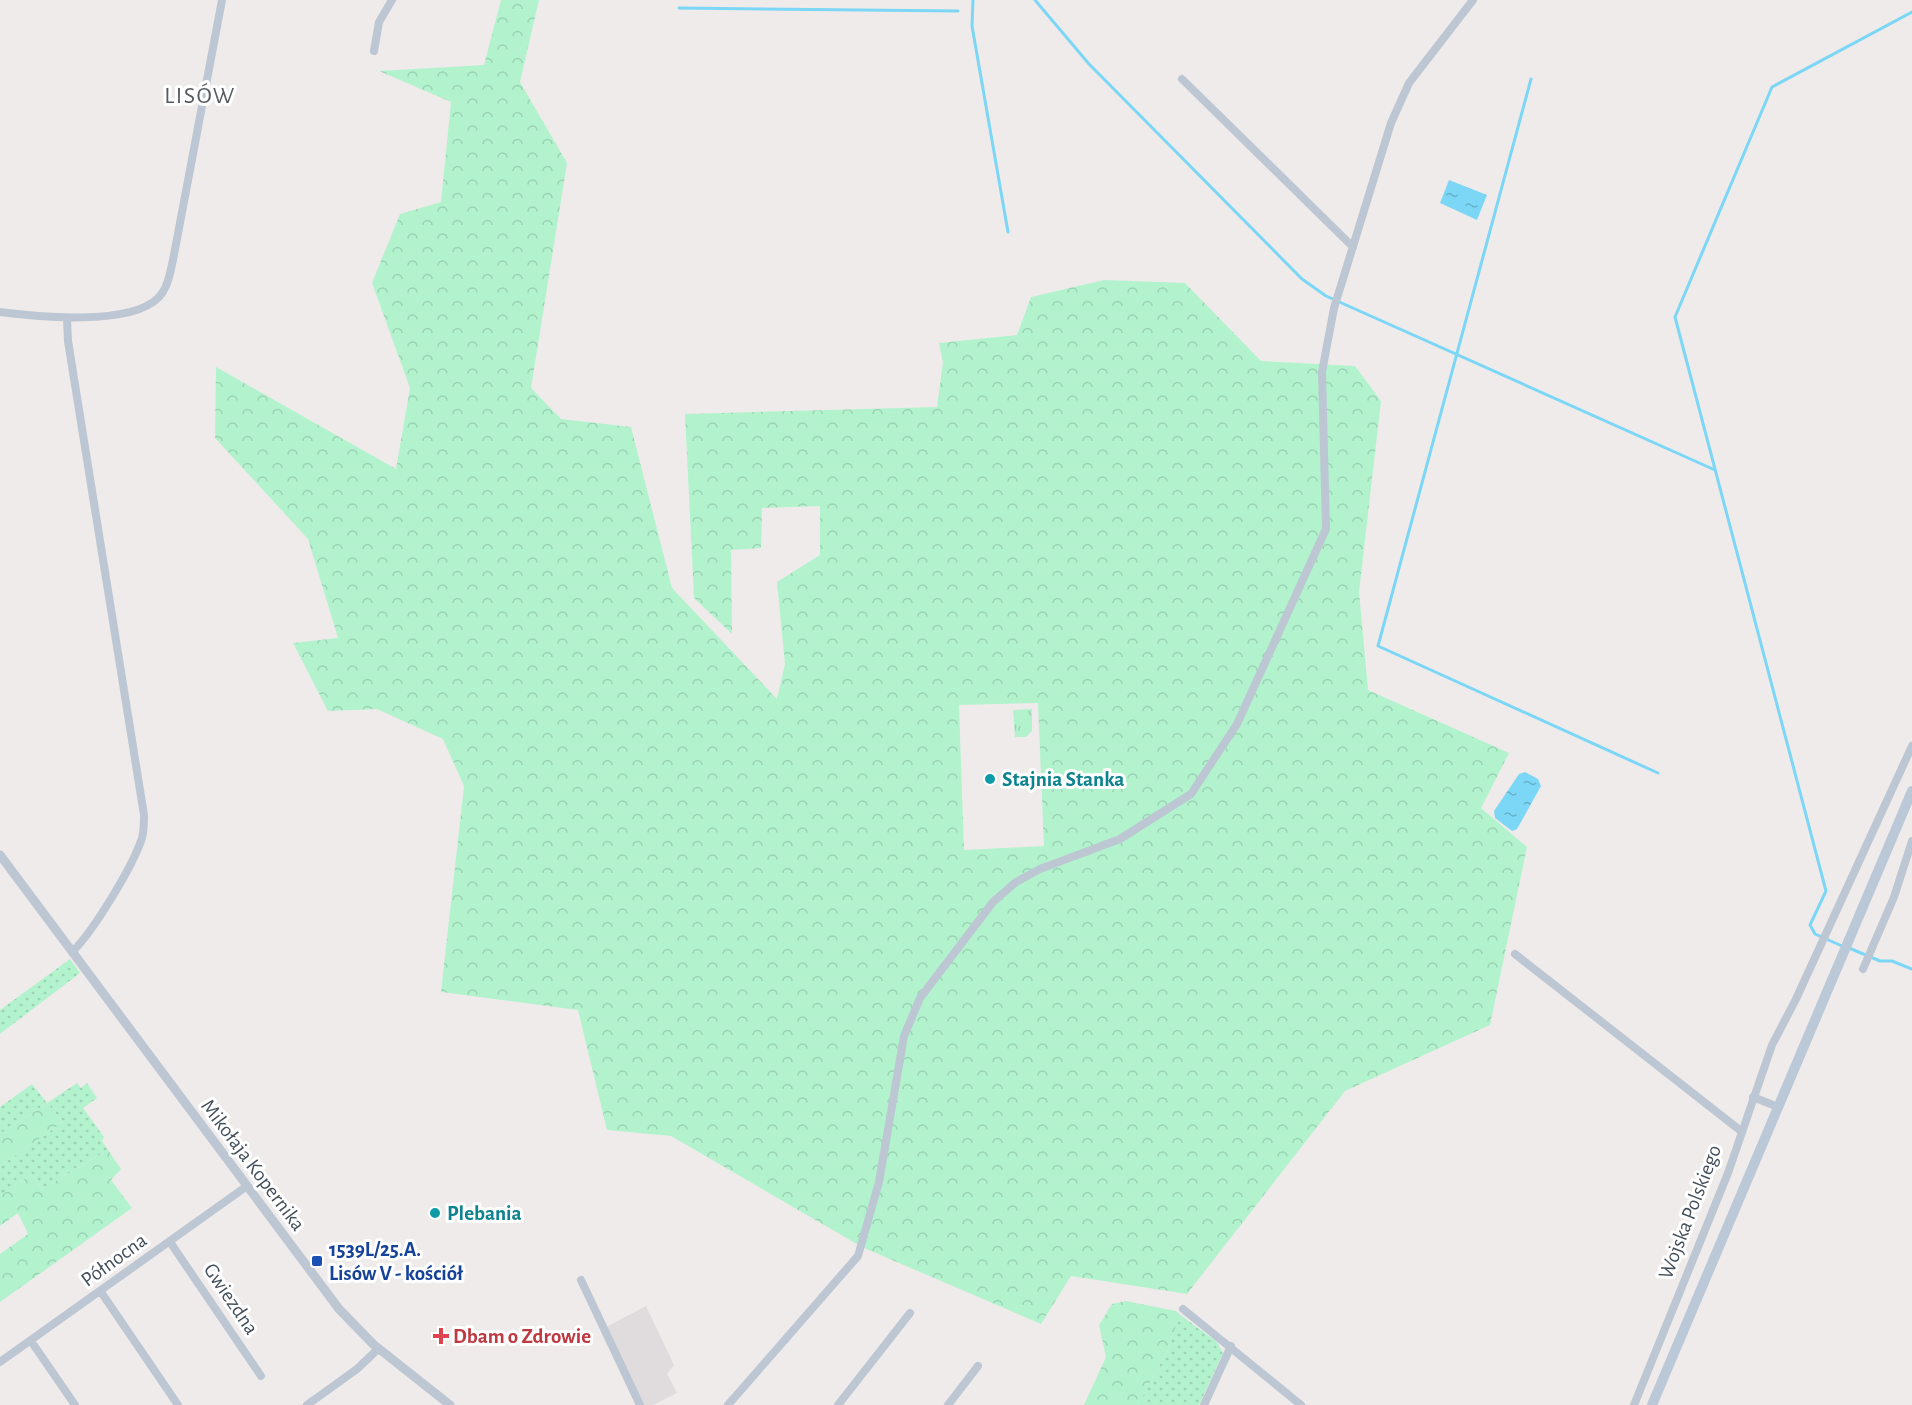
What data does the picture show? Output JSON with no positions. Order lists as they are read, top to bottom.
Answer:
{
  "streets": {
    "main road": ["Wojska Polskiego"],
    "street": ["Mikołaja Kopernika", "Północna", "Gwiezdna"]
  },
  "crossings": [
    ["Mikołaja Kopernika", "Północna"],
    ["Północna", "Gwiezdna"]
  ],
  "districts": ["LISÓW"],
  "places": {
    "other": ["Stajnia Stanka", "Plebania"],
    "transit": ["1539L/25.A. Lisów V - kościół"],
    "health": ["Dbam o Zdrowie"]
  }
}
